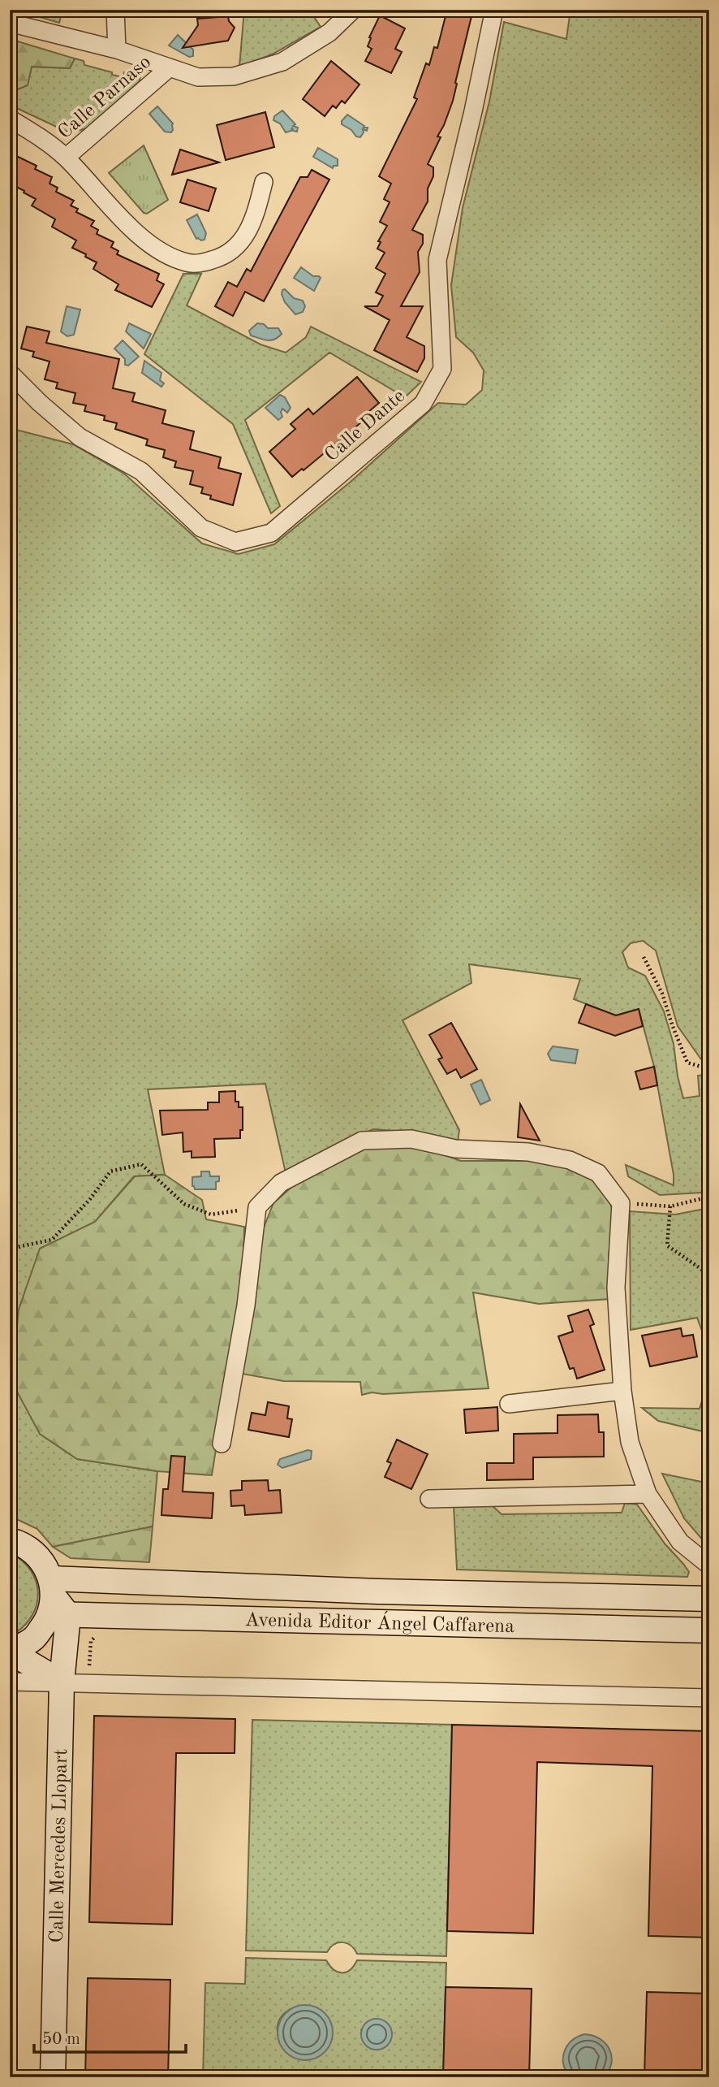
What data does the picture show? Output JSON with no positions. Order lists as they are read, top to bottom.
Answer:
{
  "streets": {
    "main road": ["Avenida Editor Ángel Caffarena", "Calle Mercedes Llopart"],
    "street": ["Calle Parnaso", "Calle Dante"]
  },
  "crossings": [
    ["Avenida Editor Ángel Caffarena", "Calle Mercedes Llopart"]
  ],
  "scale_bar": "50 m"
}
